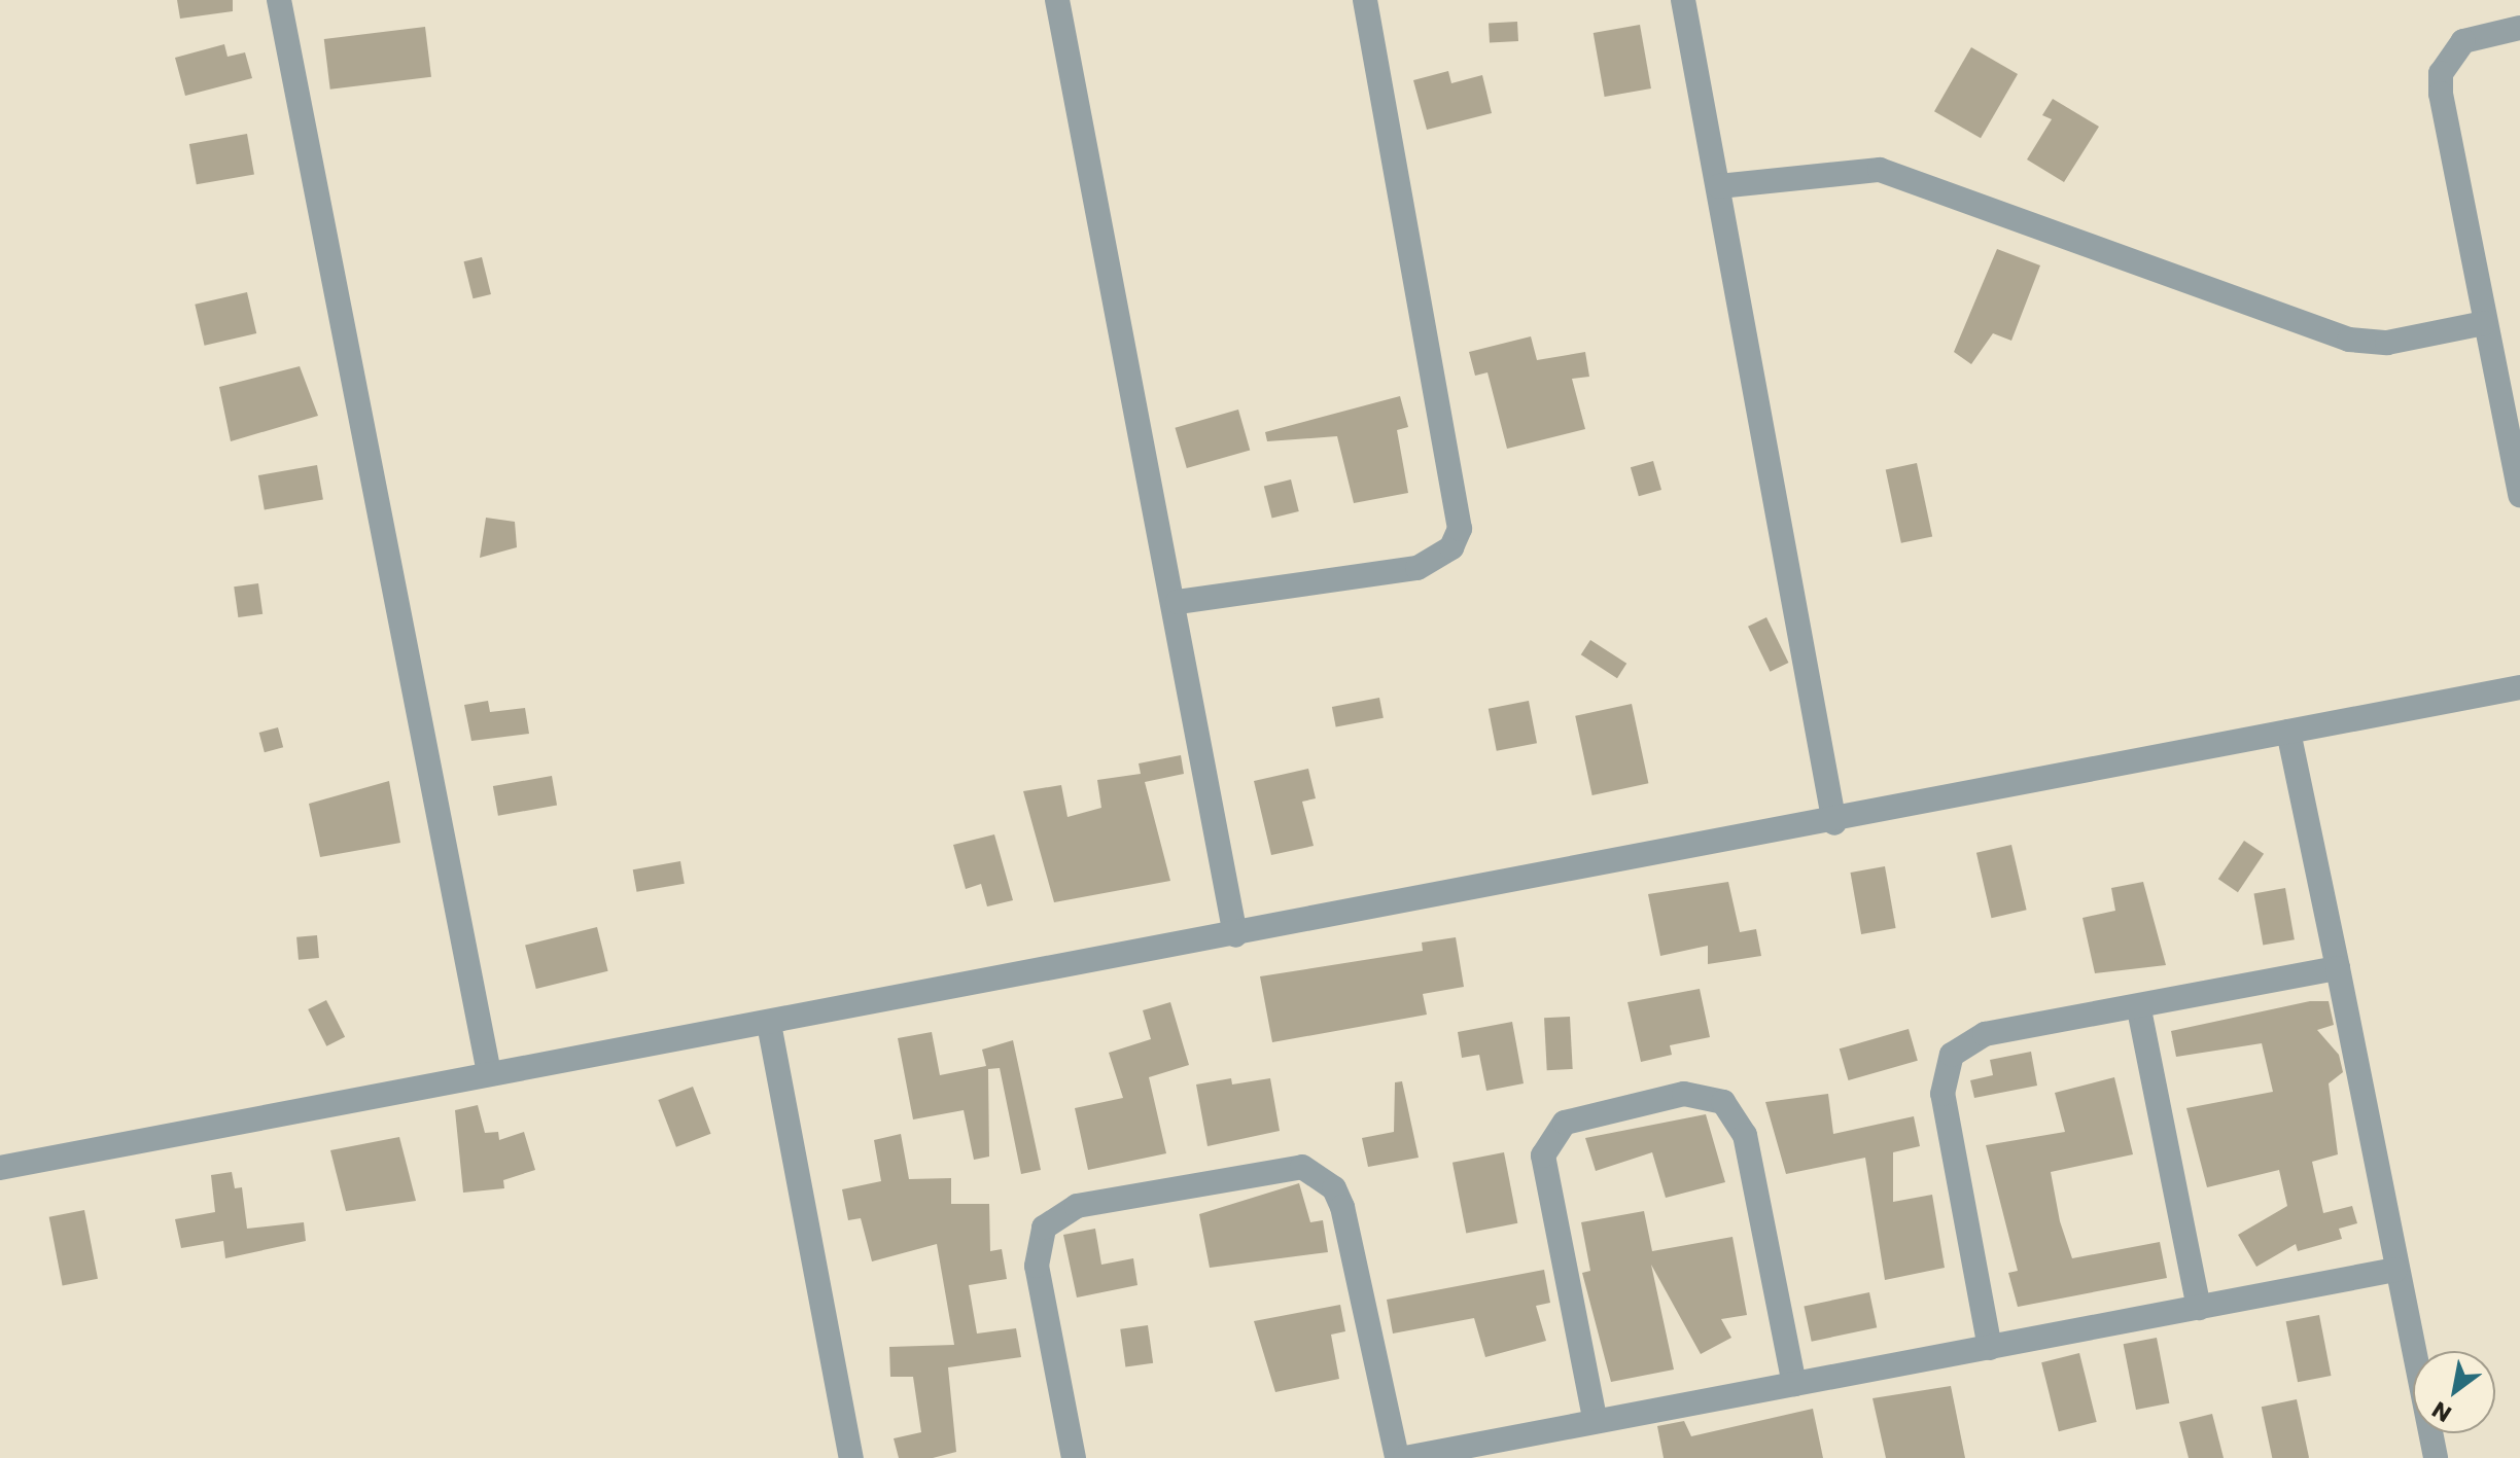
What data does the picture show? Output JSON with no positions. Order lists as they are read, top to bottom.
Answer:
{
  "north": "bottom left"
}
